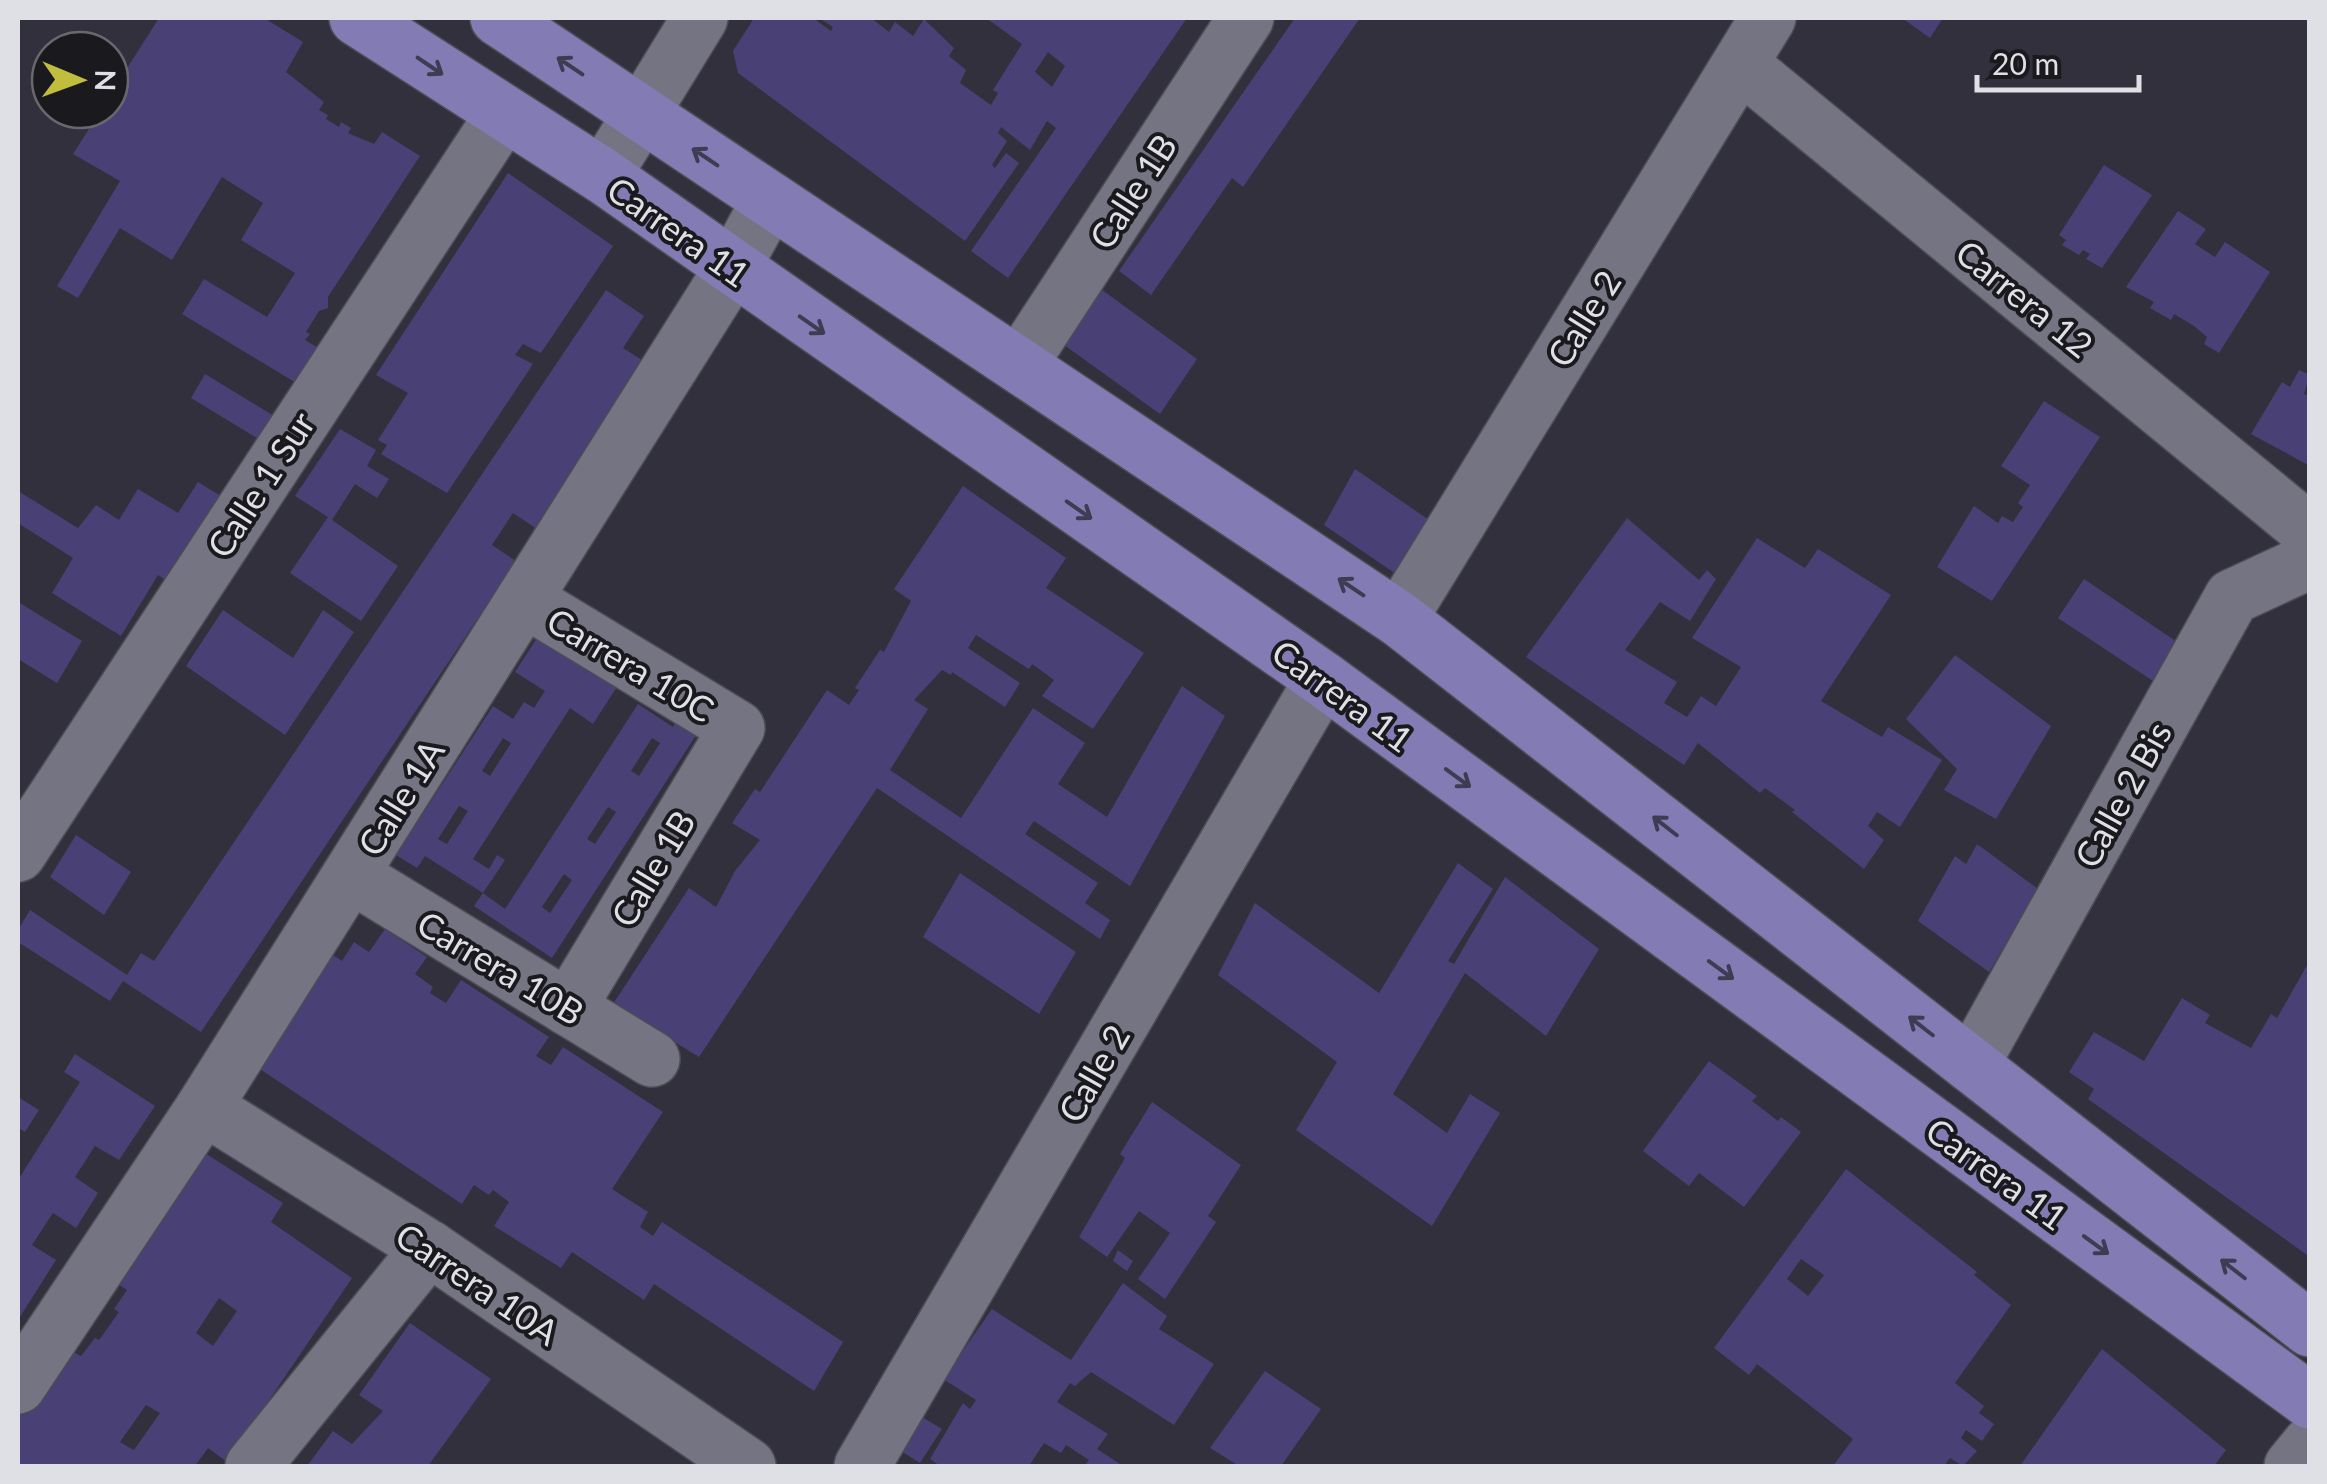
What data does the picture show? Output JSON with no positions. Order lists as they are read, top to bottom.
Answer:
{
  "streets": {
    "main road": ["Carrera 11"],
    "street": [
      "Calle 1B",
      "Carrera 12",
      "Calle 2",
      "Calle 1 Sur",
      "Carrera 10C",
      "Calle 2 Bis",
      "Calle 1A",
      "Carrera 10B",
      "Carrera 10A"
    ]
  },
  "crossings": [
    ["Calle 1B", "Carrera 11"],
    ["Calle 1B", "Carrera 10C"],
    ["Calle 1B", "Carrera 10B"],
    ["Carrera 11", "Calle 2"],
    ["Carrera 11", "Calle 1 Sur"],
    ["Carrera 11", "Calle 2 Bis"],
    ["Carrera 11", "Calle 1A"],
    ["Carrera 12", "Calle 2"],
    ["Carrera 10C", "Calle 1A"],
    ["Calle 1A", "Carrera 10B"],
    ["Calle 1A", "Carrera 10A"]
  ],
  "scale_bar": "20 m",
  "north": "right"
}
